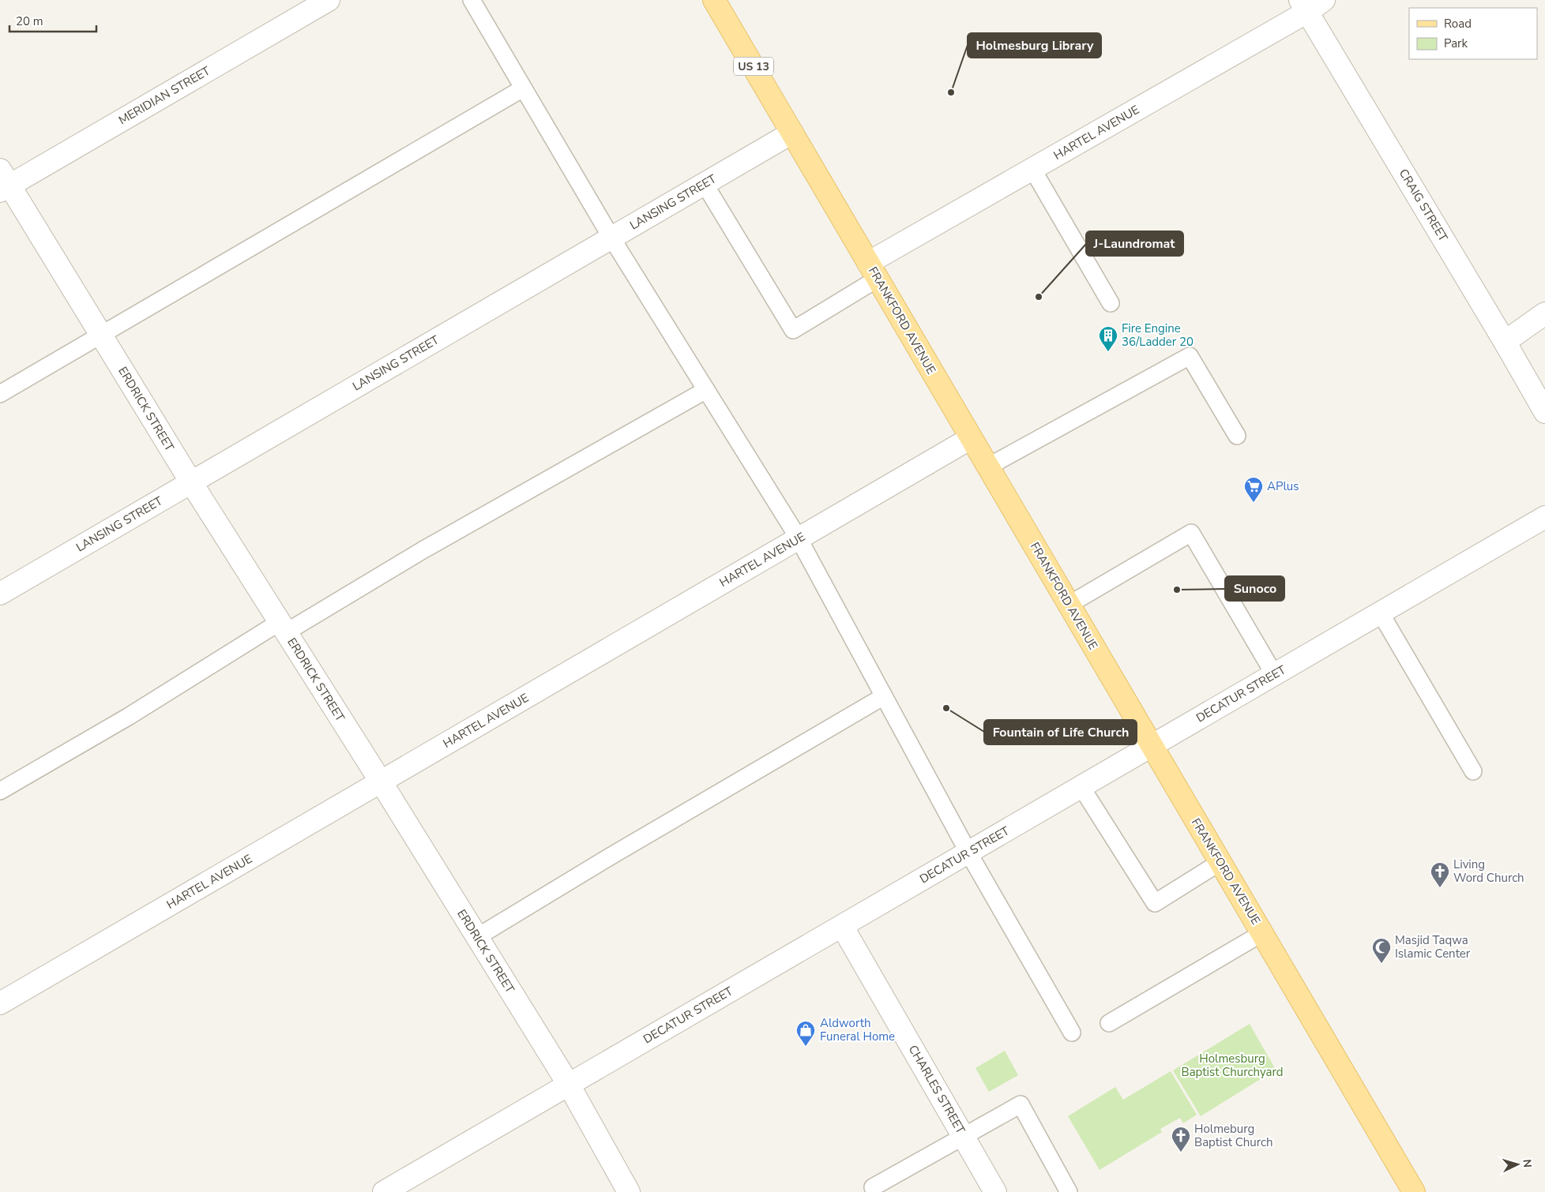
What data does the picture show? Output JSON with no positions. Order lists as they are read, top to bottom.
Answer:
{
  "streets": {
    "main road": ["US 13", "FRANKFORD AVENUE"],
    "street": [
      "MERIDIAN STREET",
      "HARTEL AVENUE",
      "LANSING STREET",
      "CRAIG STREET",
      "ERDRICK STREET",
      "DECATUR STREET",
      "CHARLES STREET"
    ]
  },
  "crossings": [
    ["MERIDIAN STREET", "ERDRICK STREET"],
    ["HARTEL AVENUE", "CRAIG STREET"],
    ["HARTEL AVENUE", "FRANKFORD AVENUE"],
    ["HARTEL AVENUE", "ERDRICK STREET"],
    ["LANSING STREET", "FRANKFORD AVENUE"],
    ["LANSING STREET", "ERDRICK STREET"],
    ["FRANKFORD AVENUE", "DECATUR STREET"],
    ["ERDRICK STREET", "DECATUR STREET"],
    ["DECATUR STREET", "CHARLES STREET"]
  ],
  "parks": ["Holmesburg Baptist Churchyard"],
  "places": {
    "other": [
      "Holmesburg Library",
      "J-Laundromat",
      "Sunoco",
      "Fountain of Life Church"
    ],
    "building": ["Fire Engine 36/Ladder 20"],
    "supermarket": ["APlus"],
    "church": ["Living Word Church", "Holmeburg Baptist Church"],
    "mosque": ["Masjid Taqwa Islamic Center"],
    "shop": ["Aldworth Funeral Home"]
  },
  "legend": ["Road", "Park"],
  "scale_bar": "20 m",
  "north": "right"
}
